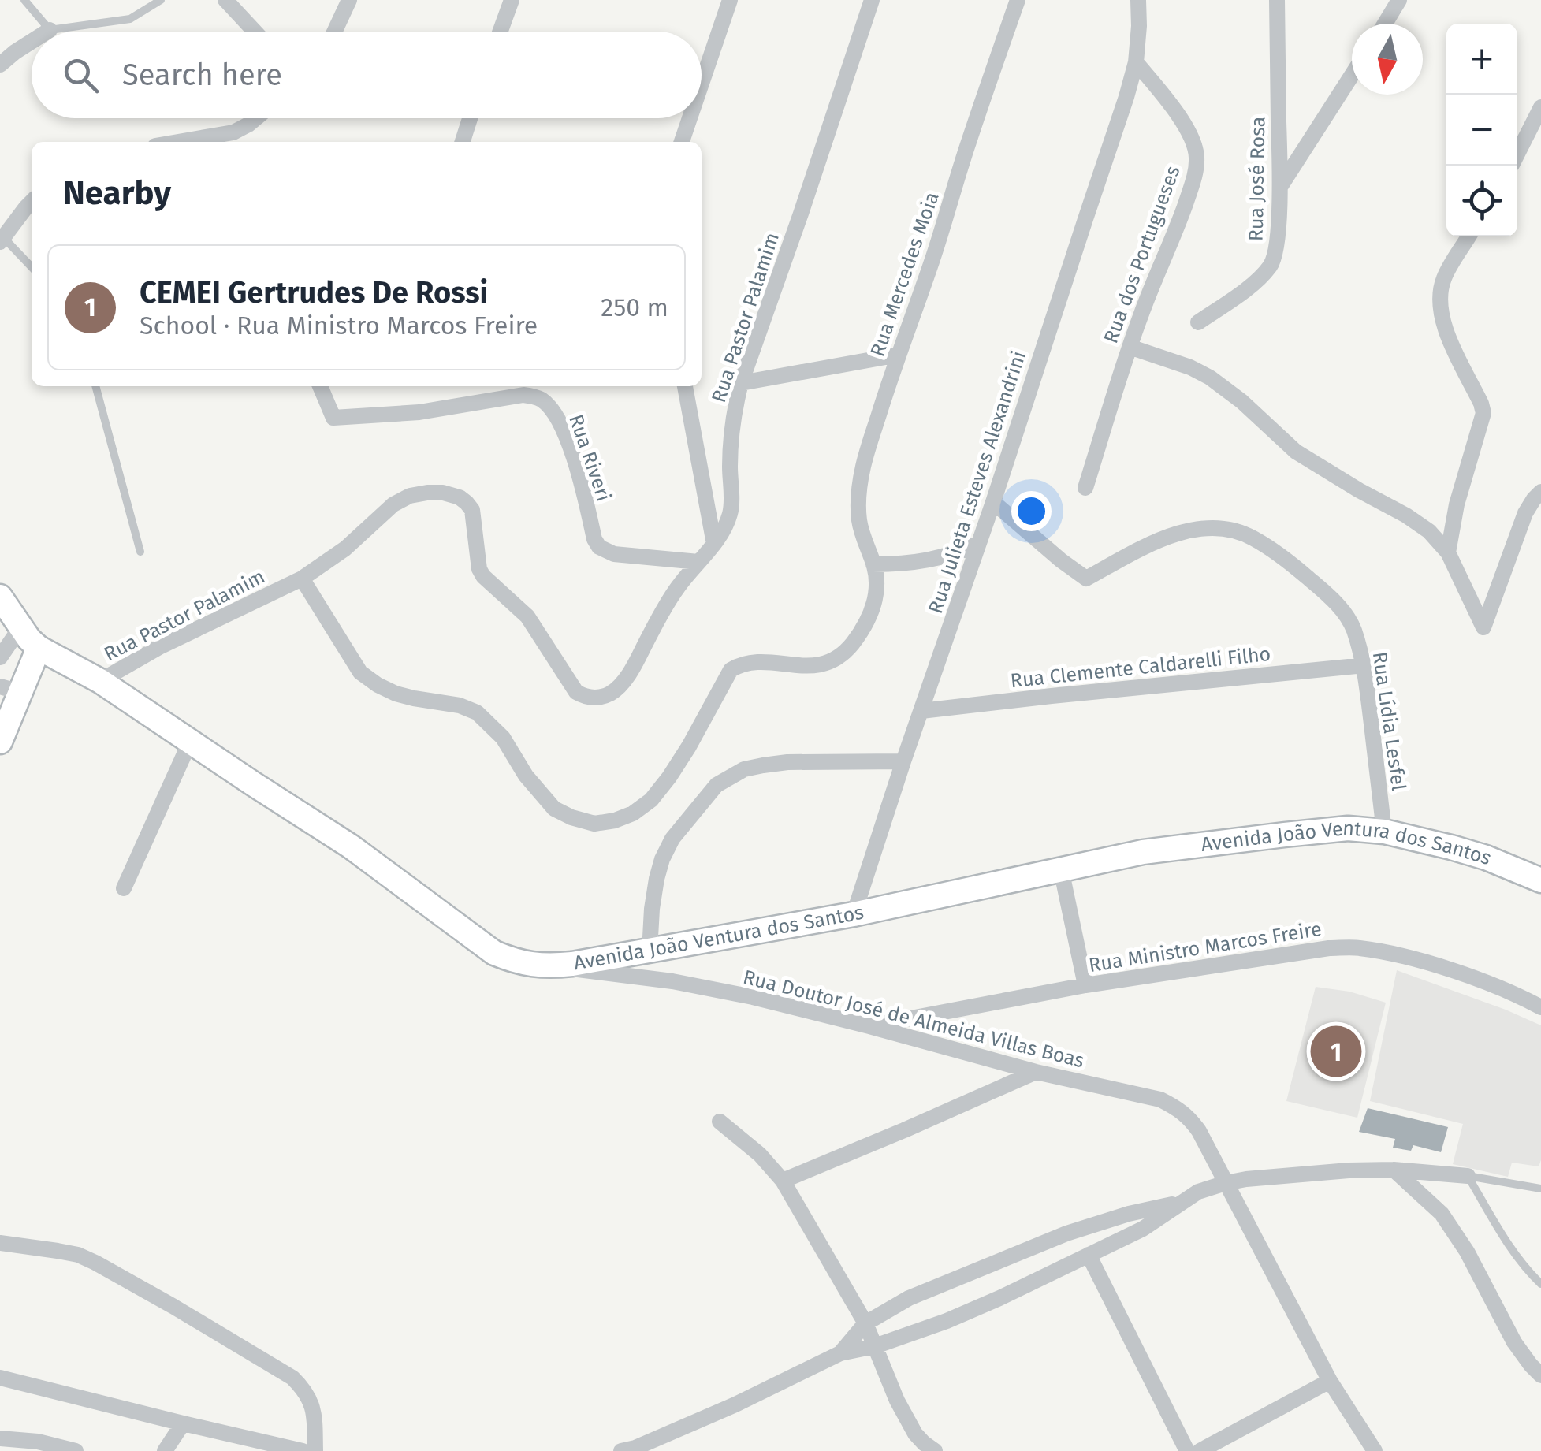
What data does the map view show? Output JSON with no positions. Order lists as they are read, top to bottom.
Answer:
{
  "streets": {
    "main road": ["Avenida João Ventura dos Santos"],
    "street": [
      "Rua José Rosa",
      "Rua dos Portugueses",
      "Rua Mercedes Moia",
      "Rua Pastor Palamim",
      "Rua Riveri",
      "Rua Julieta Esteves Alexandrini",
      "Rua Clemente Caldarelli Filho",
      "Rua Lídia Lesfel",
      "Rua Ministro Marcos Freire",
      "Rua Doutor José de Almeida Villas Boas"
    ]
  },
  "crossings": [
    ["Rua dos Portugueses", "Rua Julieta Esteves Alexandrini"],
    ["Rua Mercedes Moia", "Rua Pastor Palamim"],
    ["Rua Pastor Palamim", "Rua Riveri"],
    ["Rua Pastor Palamim", "Avenida João Ventura dos Santos"],
    ["Rua Julieta Esteves Alexandrini", "Rua Clemente Caldarelli Filho"],
    ["Rua Julieta Esteves Alexandrini", "Rua Lídia Lesfel"],
    ["Rua Julieta Esteves Alexandrini", "Avenida João Ventura dos Santos"],
    ["Rua Clemente Caldarelli Filho", "Rua Lídia Lesfel"],
    ["Rua Lídia Lesfel", "Avenida João Ventura dos Santos"],
    ["Avenida João Ventura dos Santos", "Rua Doutor José de Almeida Villas Boas"],
    ["Rua Ministro Marcos Freire", "Rua Doutor José de Almeida Villas Boas"]
  ],
  "north": "bottom",
  "page": {
    "map_buttons": ["+", "−"],
    "search": "Search here",
    "heading": "Nearby",
    "list": [
      {
        "mark": "1",
        "name": "CEMEI Gertrudes De Rossi",
        "note": "School · Rua Ministro Marcos Freire",
        "value": "250 m"
      }
    ],
    "pins": "1"
  }
}
